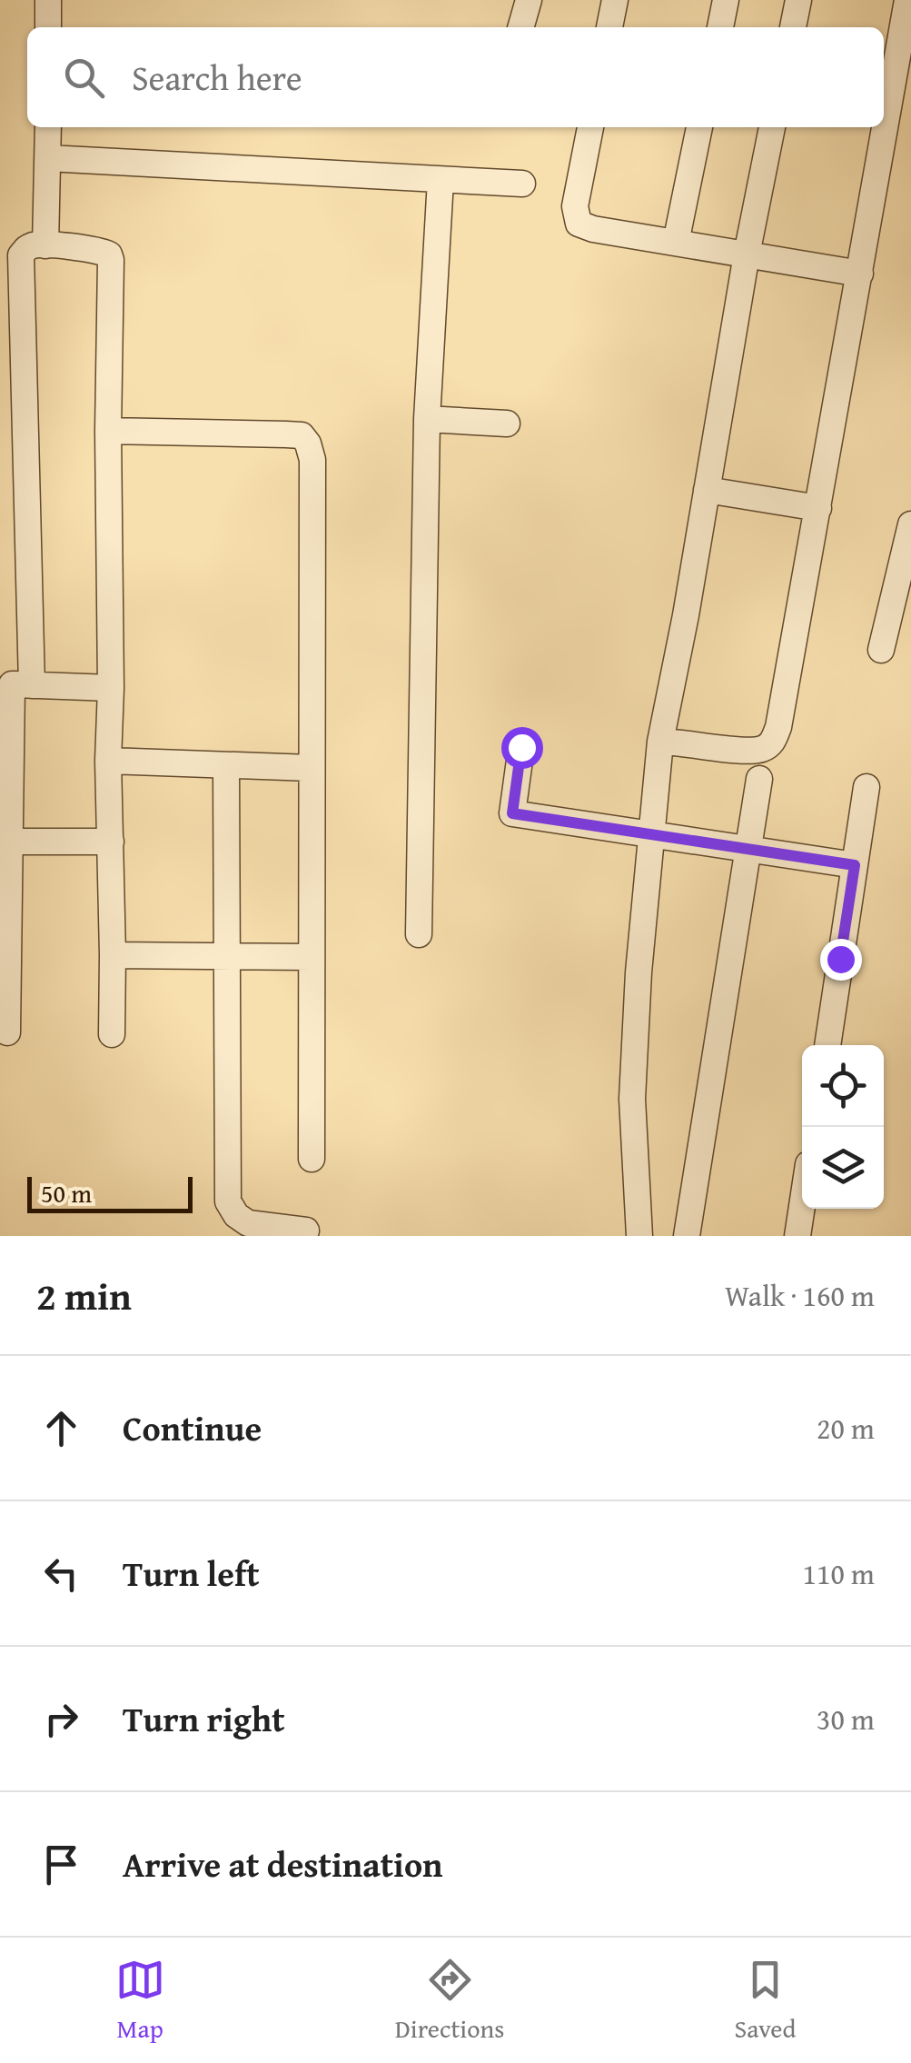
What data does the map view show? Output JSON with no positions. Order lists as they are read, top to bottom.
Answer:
{
  "scale_bar": "50 m",
  "page": {
    "search": "Search here",
    "scale": "50 m",
    "heading": ["2 min", "Walk · 160 m"],
    "list": [
      ["Continue", "20 m"],
      ["Turn left", "110 m"],
      ["Turn right", "30 m"],
      "Arrive at destination"
    ],
    "nav": ["Map", "Directions", "Saved"]
  }
}
